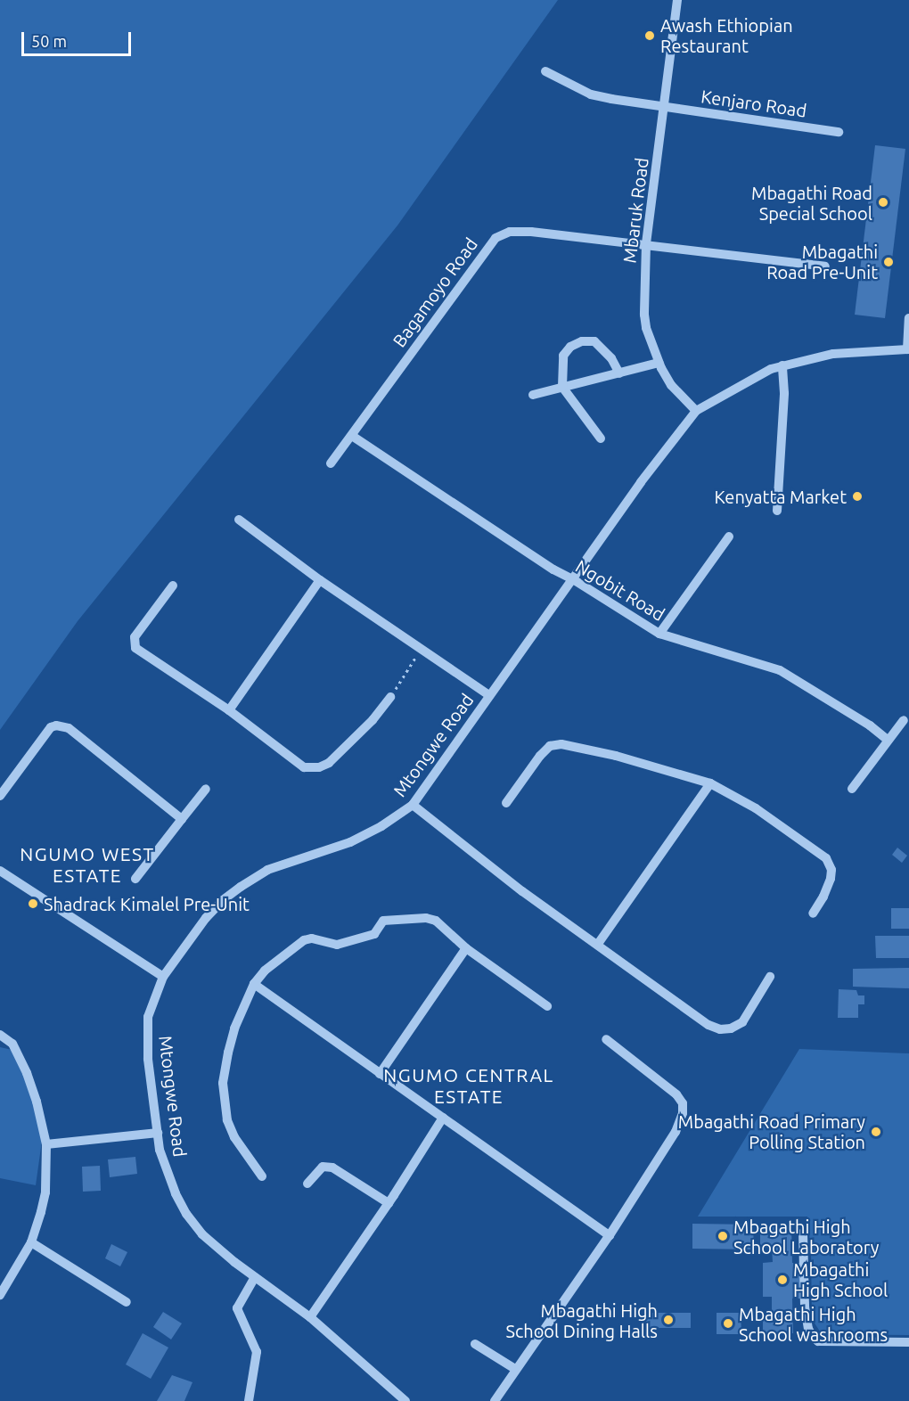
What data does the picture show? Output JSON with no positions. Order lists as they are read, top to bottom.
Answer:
{
  "streets": {
    "street": [
      "Kenjaro Road",
      "Mbaruk Road",
      "Bagamoyo Road",
      "Ngobit Road",
      "Mtongwe Road"
    ]
  },
  "crossings": [
    ["Kenjaro Road", "Mbaruk Road"],
    ["Mbaruk Road", "Bagamoyo Road"],
    ["Mbaruk Road", "Mtongwe Road"],
    ["Bagamoyo Road", "Ngobit Road"],
    ["Ngobit Road", "Mtongwe Road"]
  ],
  "districts": ["NGUMO WEST ESTATE", "NGUMO CENTRAL ESTATE"],
  "places": [
    "Awash Ethiopian Restaurant",
    "Mbagathi Road Special School",
    "Mbagathi Road Pre-Unit",
    "Kenyatta Market",
    "Shadrack Kimalel Pre-Unit",
    "Mbagathi Road Primary Polling Station",
    "Mbagathi High School Laboratory",
    "Mbagathi High School",
    "Mbagathi High School Dining Halls",
    "Mbagathi High School washrooms"
  ],
  "scale_bar": "50 m"
}
